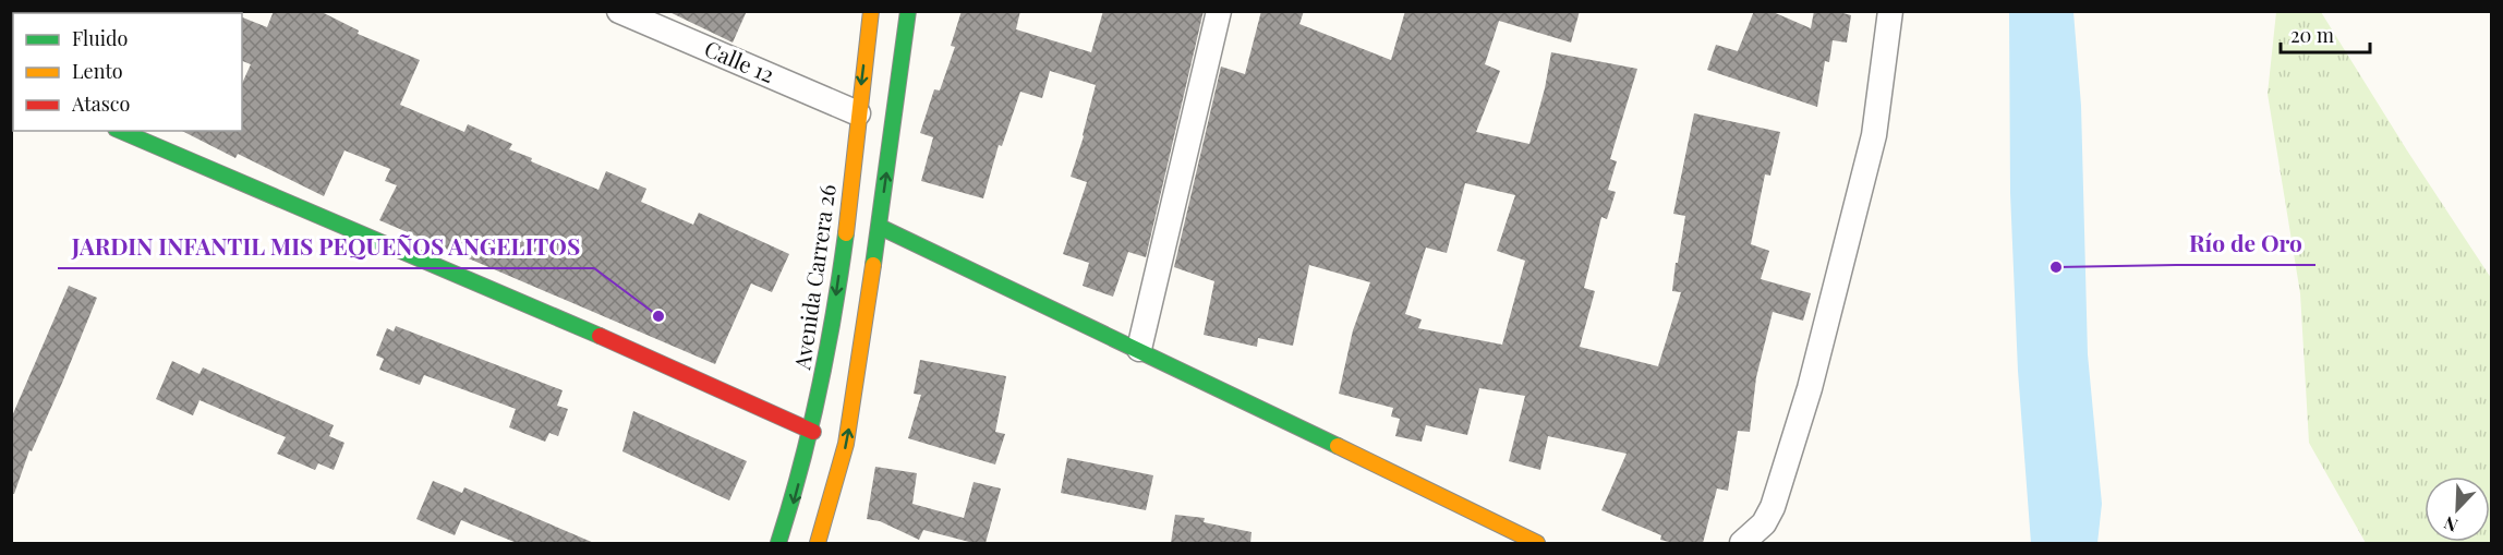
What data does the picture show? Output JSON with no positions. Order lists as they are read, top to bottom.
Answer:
{
  "streets": {
    "street": ["Calle 12", "Avenida Carrera 26"]
  },
  "crossings": [
    ["Calle 12", "Avenida Carrera 26"]
  ],
  "places": ["Río de Oro", "JARDIN INFANTIL MIS PEQUEÑOS ANGELITOS"],
  "legend": ["Fluido", "Lento", "Atasco"],
  "scale_bar": "20 m",
  "north": "bottom left"
}
